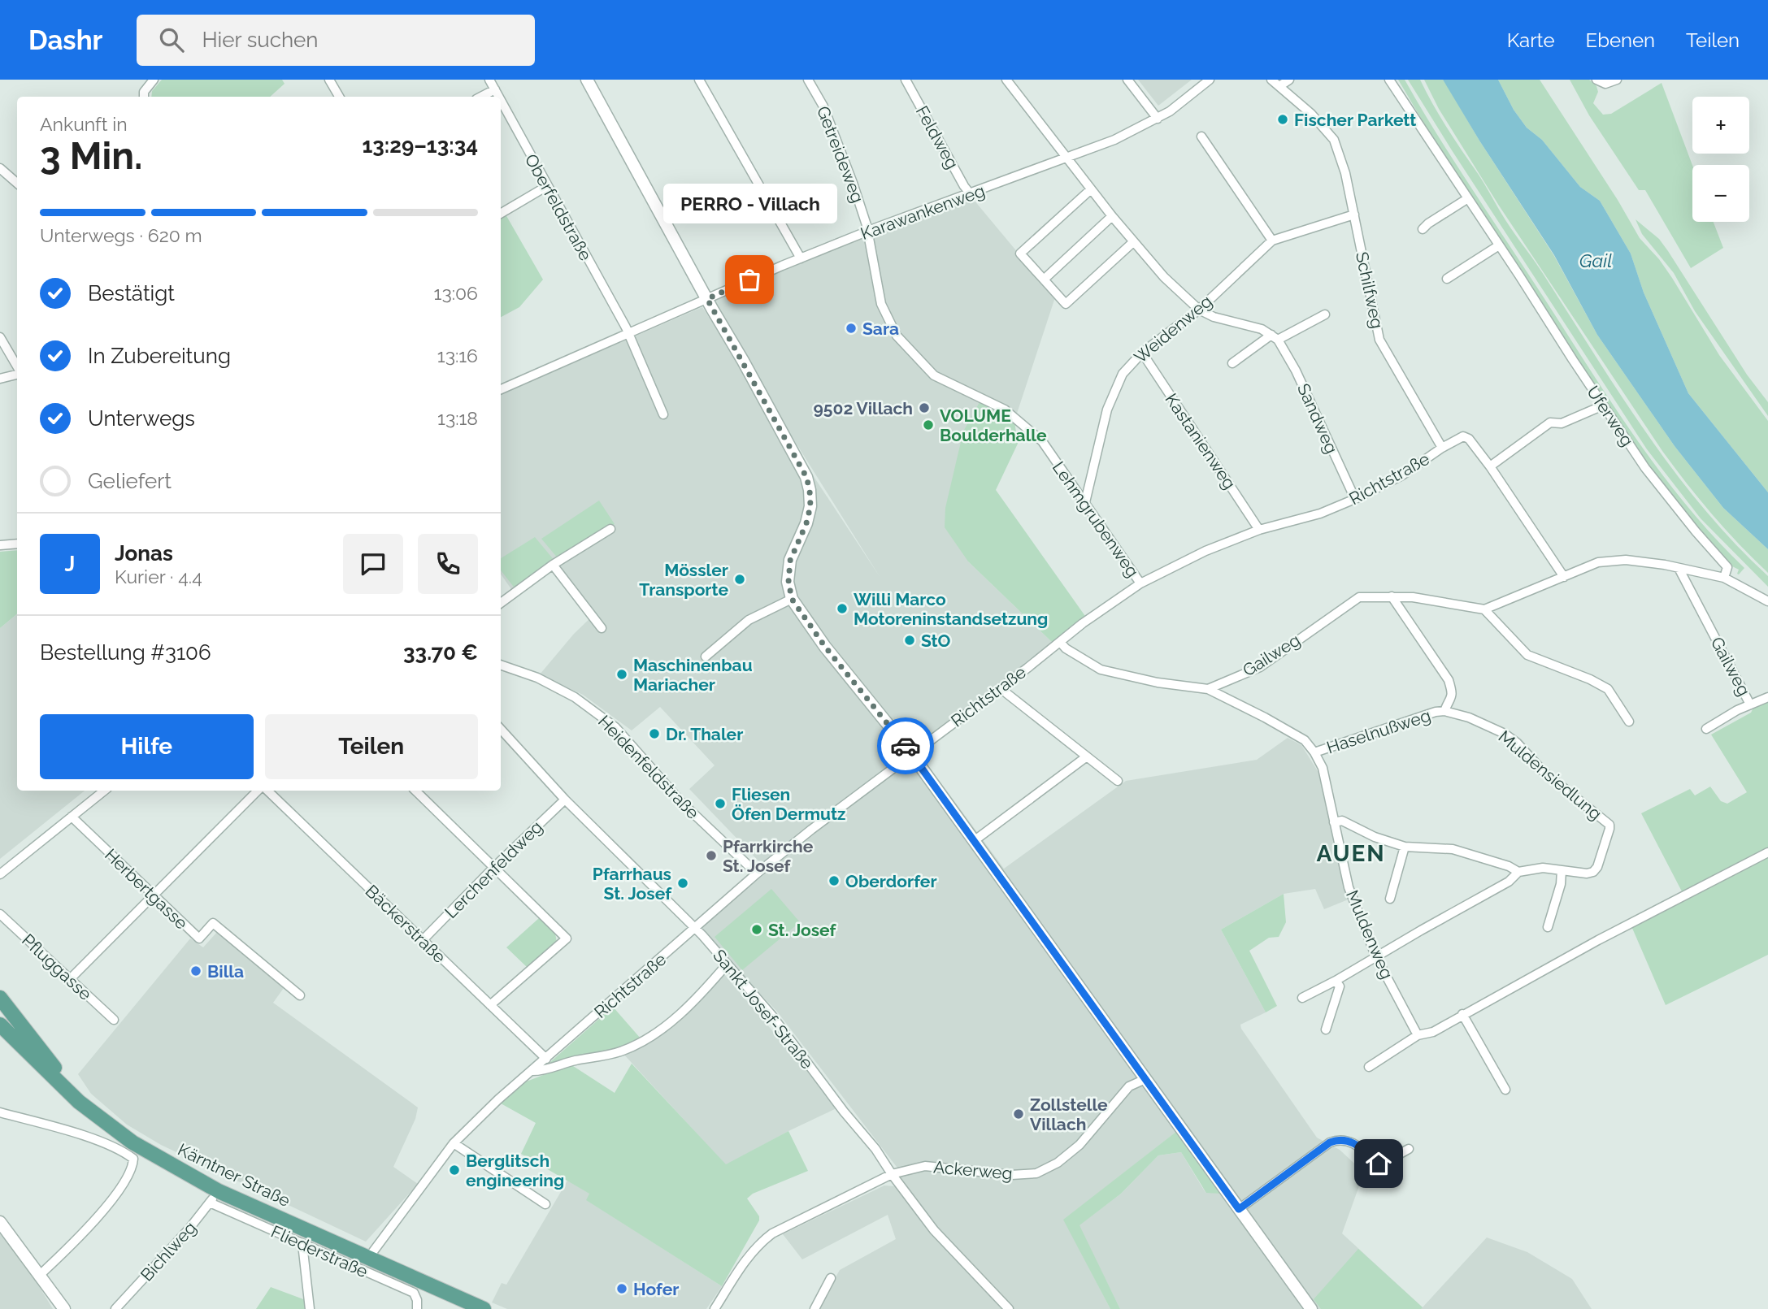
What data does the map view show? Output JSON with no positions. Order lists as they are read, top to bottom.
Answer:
{
  "streets": {
    "main road": ["Kärntner Straße"],
    "street": [
      "Feldweg",
      "Getreideweg",
      "Oberfeldstraße",
      "Karawankenweg",
      "Schilfweg",
      "Weidenweg",
      "Uferweg",
      "Sandweg",
      "Kastanienweg",
      "Richtstraße",
      "Lehmgrubenweg",
      "Gailweg",
      "Haselnußweg",
      "Heidenfeldstraße",
      "Muldensiedlung",
      "Lerchenfeldweg",
      "Herbertgasse",
      "Bäckerstraße",
      "Muldenweg",
      "Pfluggasse",
      "Sankt Josef-Straße",
      "Ackerweg",
      "Bichlweg",
      "Fliederstraße"
    ]
  },
  "crossings": [
    ["Feldweg", "Karawankenweg"],
    ["Getreideweg", "Karawankenweg"],
    ["Getreideweg", "Lehmgrubenweg"],
    ["Oberfeldstraße", "Karawankenweg"],
    ["Karawankenweg", "Lehmgrubenweg"],
    ["Schilfweg", "Weidenweg"],
    ["Schilfweg", "Richtstraße"],
    ["Weidenweg", "Kastanienweg"],
    ["Weidenweg", "Lehmgrubenweg"],
    ["Sandweg", "Richtstraße"],
    ["Kastanienweg", "Richtstraße"],
    ["Richtstraße", "Lehmgrubenweg"],
    ["Richtstraße", "Heidenfeldstraße"],
    ["Richtstraße", "Bäckerstraße"],
    ["Richtstraße", "Sankt Josef-Straße"],
    ["Richtstraße", "Kärntner Straße"],
    ["Gailweg", "Haselnußweg"],
    ["Gailweg", "Muldenweg"],
    ["Haselnußweg", "Muldensiedlung"],
    ["Haselnußweg", "Muldenweg"],
    ["Muldensiedlung", "Muldenweg"],
    ["Lerchenfeldweg", "Bäckerstraße"],
    ["Lerchenfeldweg", "Sankt Josef-Straße"],
    ["Sankt Josef-Straße", "Ackerweg"],
    ["Kärntner Straße", "Bichlweg"],
    ["Kärntner Straße", "Fliederstraße"],
    ["Bichlweg", "Fliederstraße"]
  ],
  "districts": ["AUEN"],
  "water": ["Gail"],
  "places": [
    "Fischer Parkett",
    "PERRO - Villach",
    "Sara",
    "9502 Villach",
    "VOLUME Boulderhalle",
    "Mössler Transporte",
    "Willi Marco Motoreninstandsetzung",
    "StO",
    "Maschinenbau Mariacher",
    "Dr. Thaler",
    "Fliesen Öfen Dermutz",
    "Pfarrkirche St. Josef",
    "Oberdorfer",
    "Pfarrhaus St. Josef",
    "St. Josef",
    "Billa",
    "Zollstelle Villach",
    "Berglitsch engineering",
    "Hofer"
  ],
  "page": {
    "header": "Dashr",
    "search": "Hier suchen",
    "nav": ["Karte", "Ebenen", "Teilen"],
    "map_buttons": ["+", "−"],
    "heading": ["3 Min.", "Ankunft in", "13:29–13:34"],
    "panel": [
      "Jonas",
      "Kurier · 4.4",
      "Bestellung #3106",
      "33.70 €"
    ],
    "bubble": "PERRO - Villach",
    "bar": "Unterwegs · 620 m",
    "list": [
      ["Bestätigt", "13:06"],
      ["In Zubereitung", "13:16"],
      ["Unterwegs", "13:18"],
      "Geliefert"
    ],
    "round": "J",
    "buttons": ["Hilfe", "Teilen"]
  }
}
